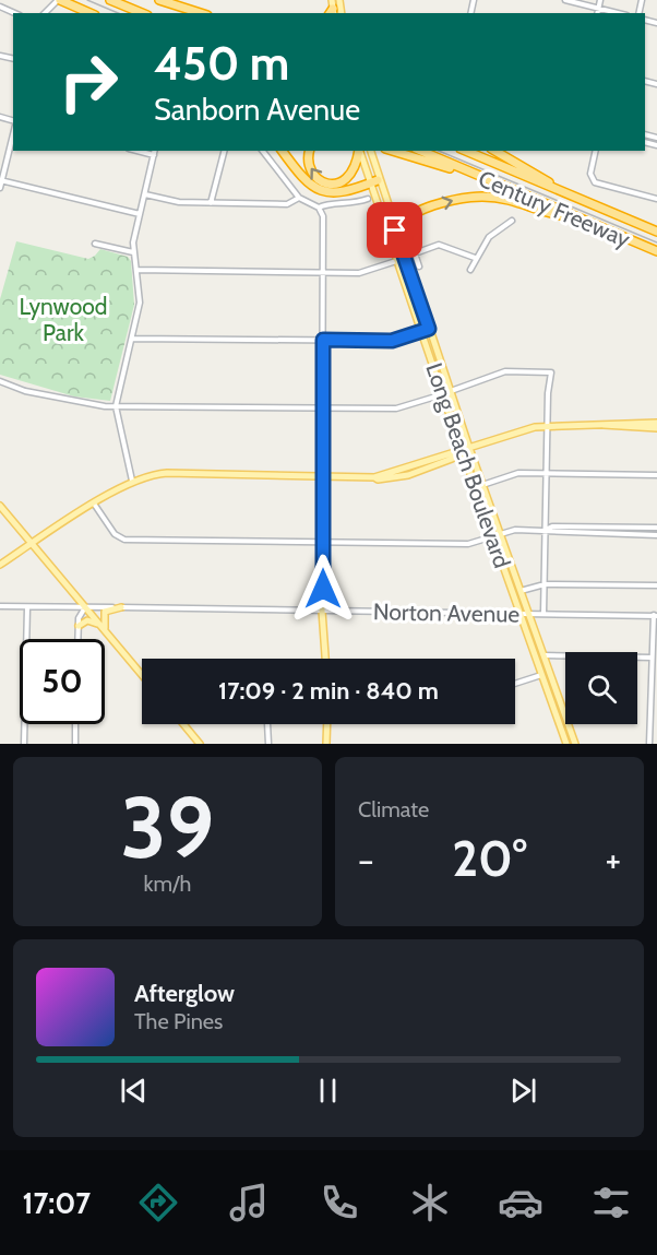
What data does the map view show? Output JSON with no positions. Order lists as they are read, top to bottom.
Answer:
{
  "streets": {
    "highway": ["Century Freeway"],
    "main road": ["Long Beach Boulevard"],
    "street": ["Norton Avenue"]
  },
  "crossings": [
    ["Long Beach Boulevard", "Norton Avenue"]
  ],
  "parks": ["Lynwood Park"],
  "page": {
    "turn": ["450 m", "Sanborn Avenue"],
    "limit": "50",
    "trip": "17:09 · 2 min · 840 m",
    "tile": [
      ["39", "km/h"],
      "Climate"
    ],
    "heat": ["−", "20°", "+"],
    "song": ["Afterglow", "The Pines"],
    "tabs": "17:07"
  }
}
